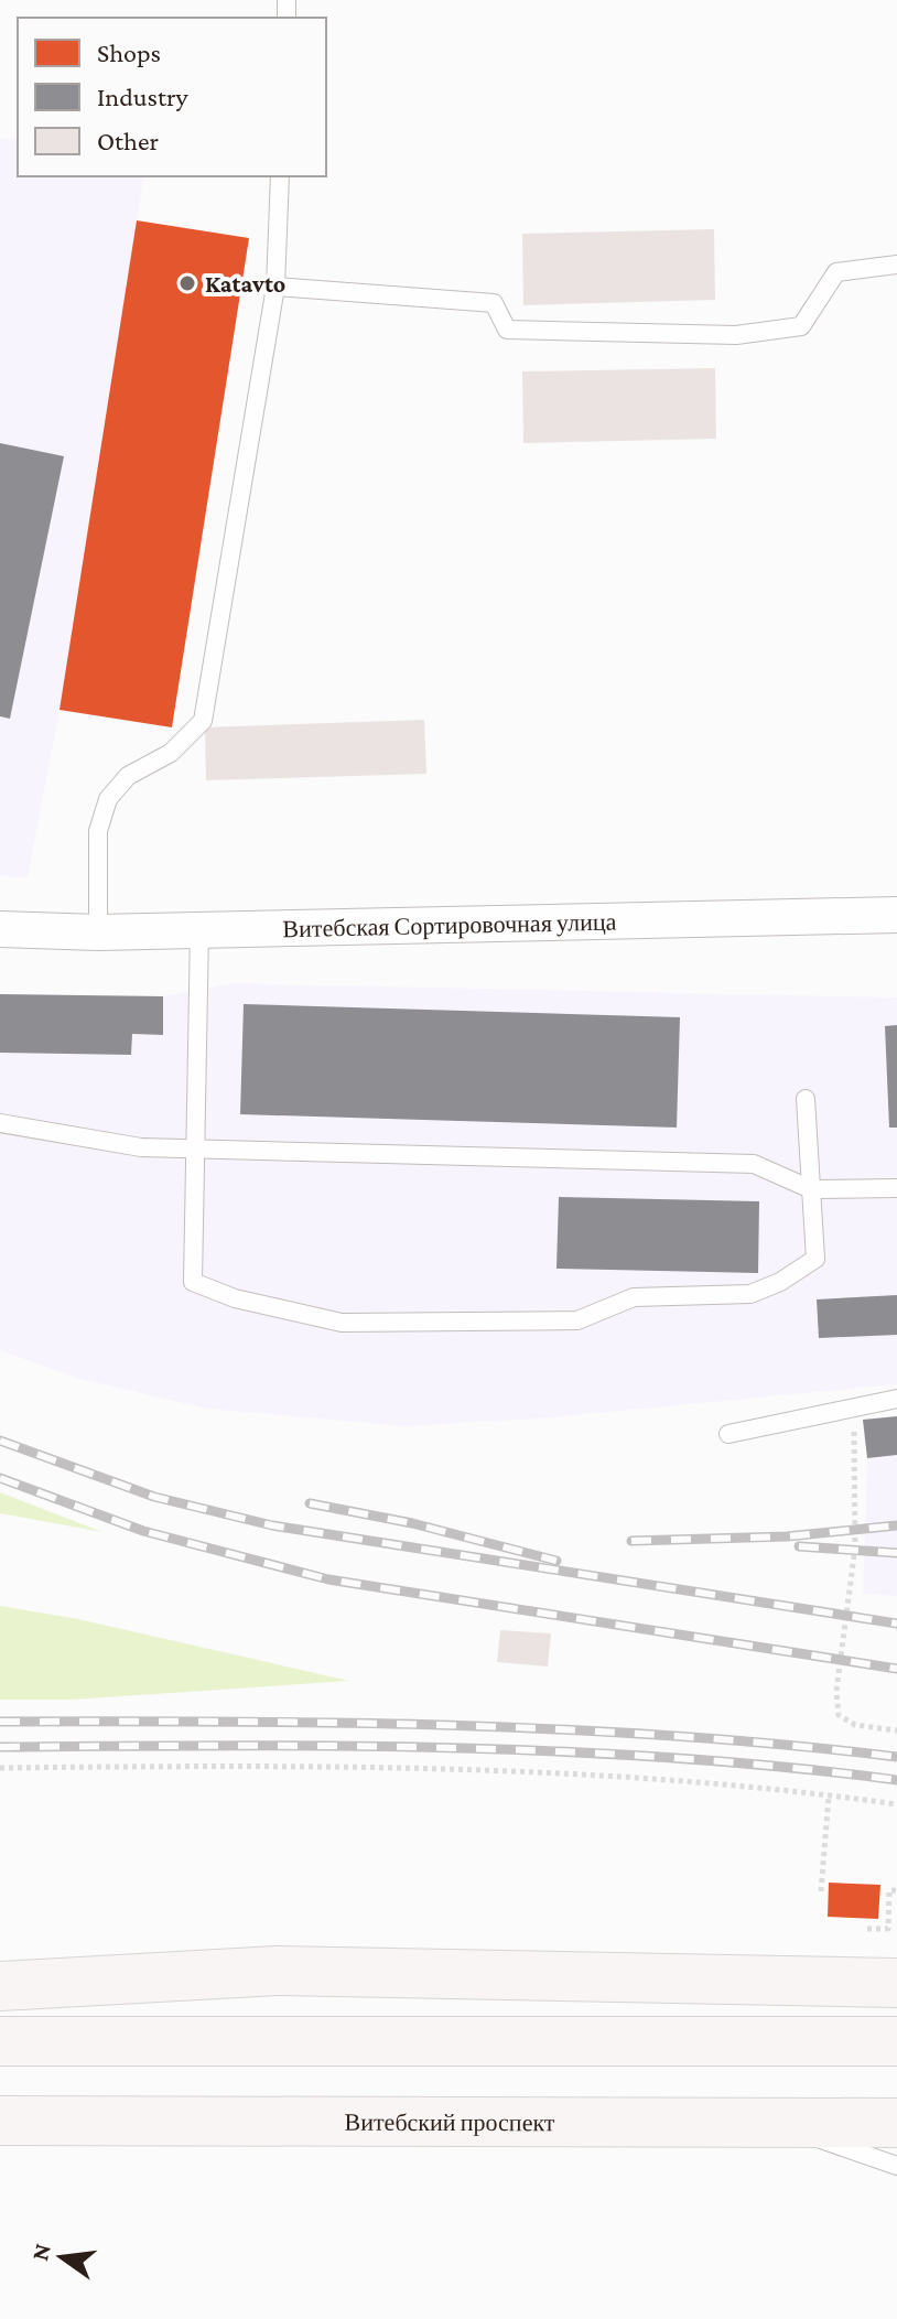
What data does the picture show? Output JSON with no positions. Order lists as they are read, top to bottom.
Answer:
{
  "streets": {
    "main road": ["Витебский проспект"],
    "street": ["Витебская Сортировочная улица"]
  },
  "places": ["Katavto"],
  "legend": ["Shops", "Industry", "Other"],
  "north": "left"
}
